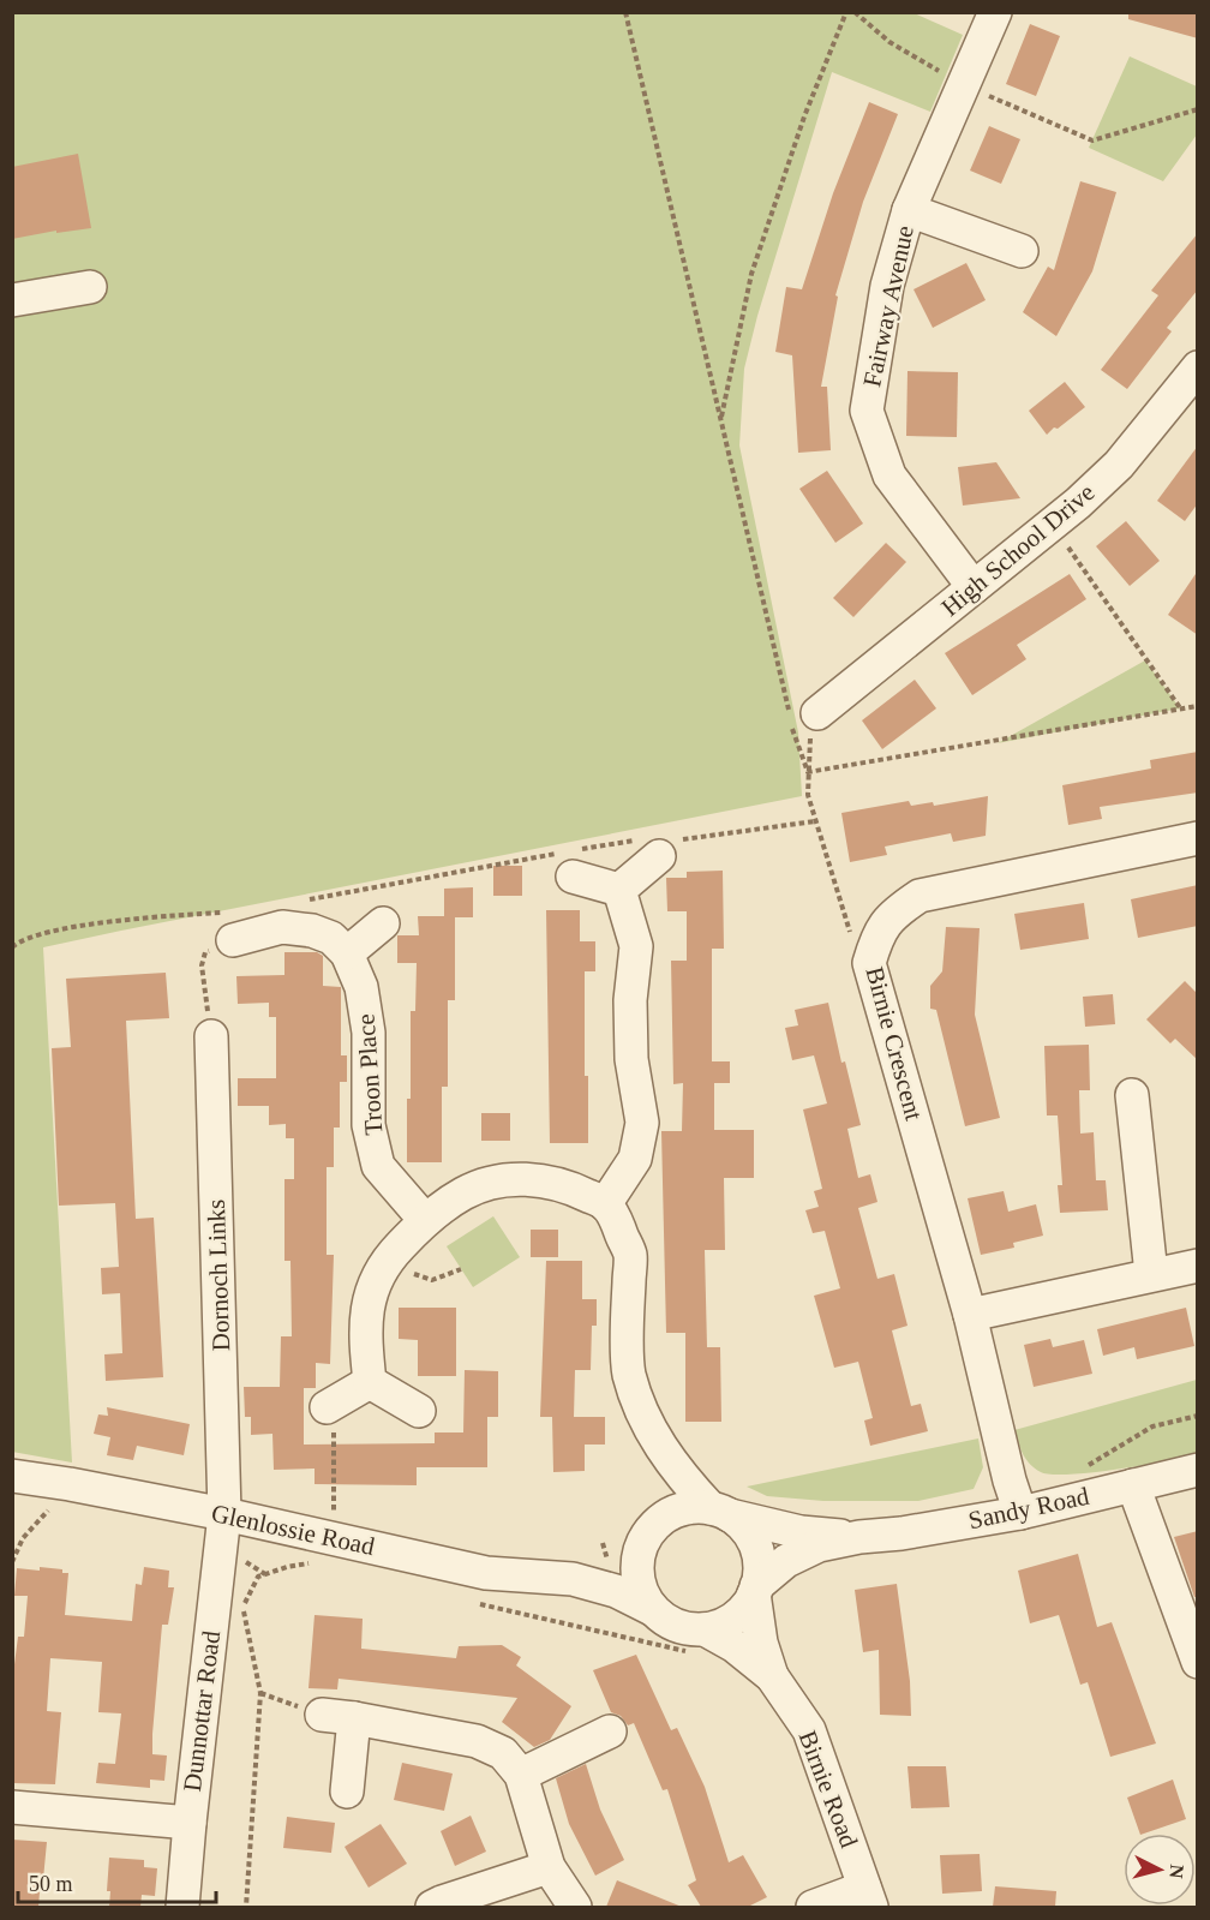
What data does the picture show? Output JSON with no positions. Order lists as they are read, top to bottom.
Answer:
{
  "streets": {
    "street": [
      "Fairway Avenue",
      "High School Drive",
      "Birnie Crescent",
      "Troon Place",
      "Dornoch Links",
      "Sandy Road",
      "Glenlossie Road",
      "Dunnottar Road",
      "Birnie Road"
    ]
  },
  "crossings": [
    ["Fairway Avenue", "High School Drive"],
    ["Birnie Crescent", "Sandy Road"],
    ["Dornoch Links", "Glenlossie Road"],
    ["Dornoch Links", "Dunnottar Road"],
    ["Sandy Road", "Glenlossie Road"],
    ["Sandy Road", "Birnie Road"],
    ["Glenlossie Road", "Dunnottar Road"],
    ["Glenlossie Road", "Birnie Road"]
  ],
  "scale_bar": "50 m",
  "north": "right"
}
